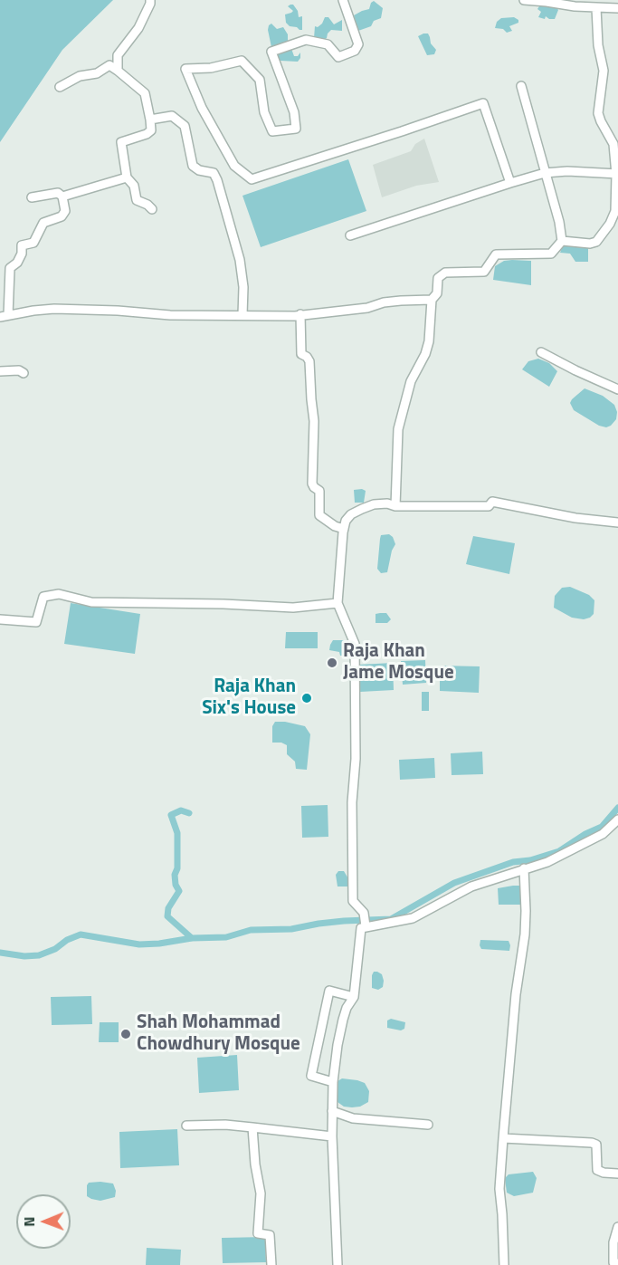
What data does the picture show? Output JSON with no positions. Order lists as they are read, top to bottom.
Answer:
{
  "places": ["Raja Khan Jame Mosque", "Raja Khan Six's House", "Shah Mohammad Chowdhury Mosque"],
  "north": "left"
}
